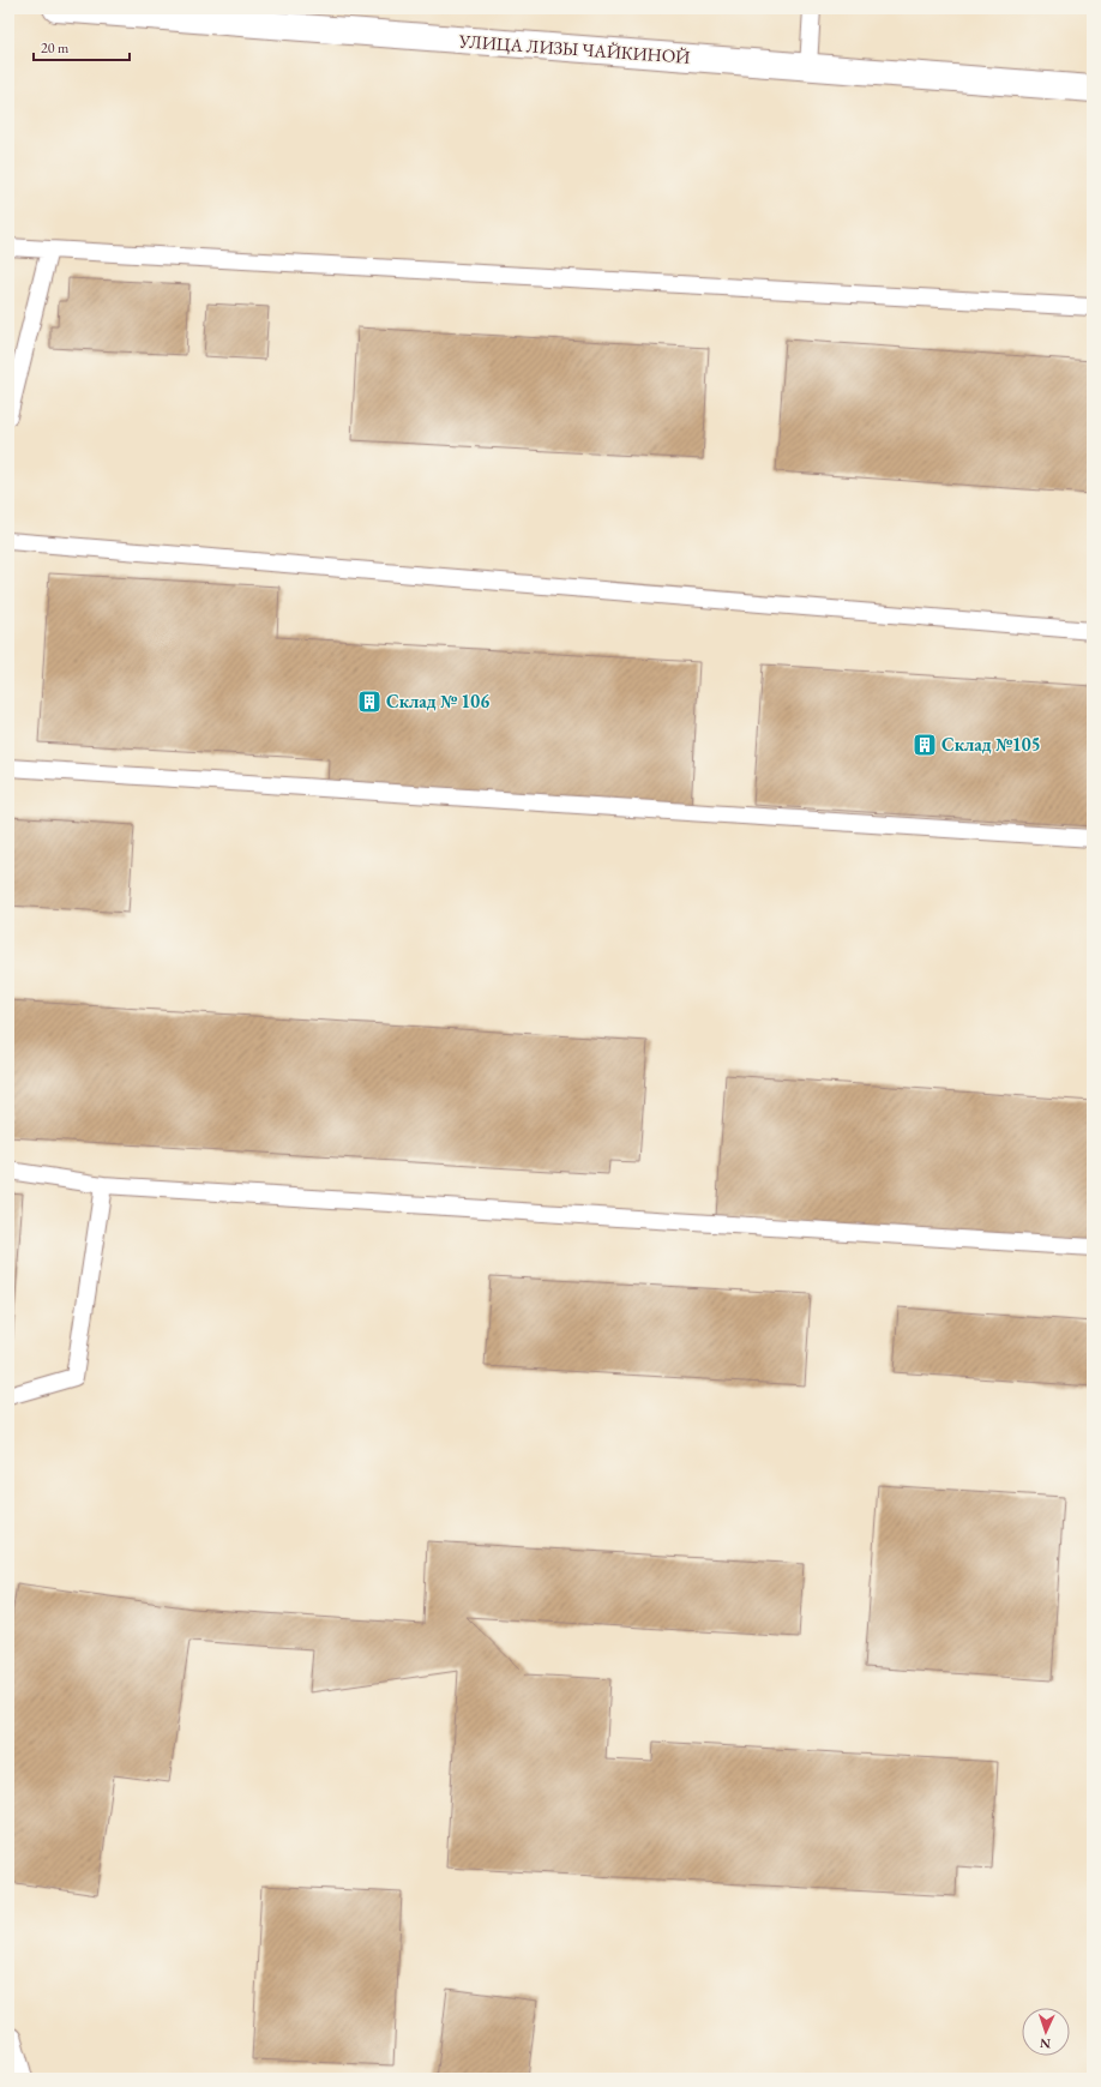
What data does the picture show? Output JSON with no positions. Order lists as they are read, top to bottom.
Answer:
{
  "streets": {
    "street": ["УЛИЦА ЛИЗЫ ЧАЙКИНОЙ"]
  },
  "places": {
    "building": ["Склад № 106", "Склад №105"]
  },
  "scale_bar": "20 m",
  "north": "bottom"
}
